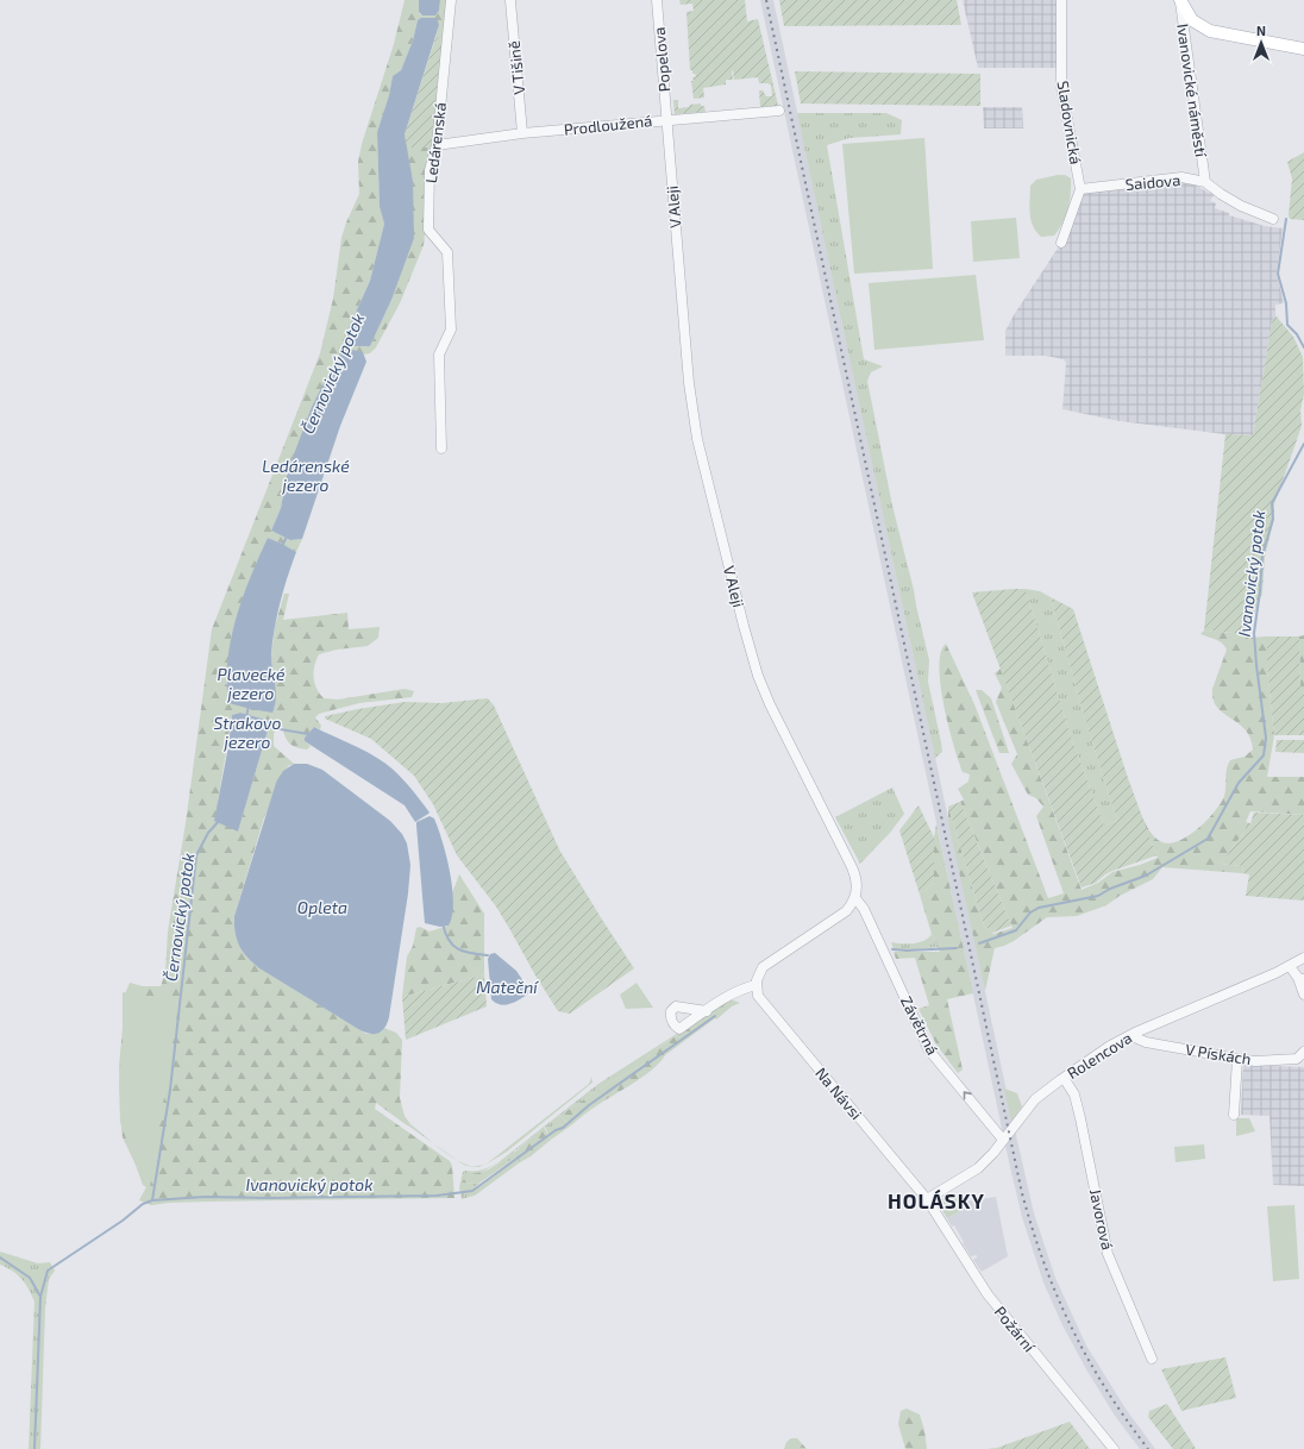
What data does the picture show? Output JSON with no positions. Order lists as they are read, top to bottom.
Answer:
{
  "streets": {
    "street": [
      "Popelova",
      "V Tišině",
      "Ivanovické náměstí",
      "Sladovnická",
      "Prodloužená",
      "Ledárenská",
      "Saidova",
      "V Aleji",
      "Závětrná",
      "V Pískách",
      "Rolencova",
      "Na Návsi",
      "Javorová",
      "Požární"
    ]
  },
  "crossings": [
    ["Popelova", "Prodloužená"],
    ["Popelova", "V Aleji"],
    ["V Tišině", "Prodloužená"],
    ["Ivanovické náměstí", "Saidova"],
    ["Sladovnická", "Saidova"],
    ["Prodloužená", "Ledárenská"],
    ["Prodloužená", "V Aleji"],
    ["V Aleji", "Závětrná"],
    ["Závětrná", "Rolencova"],
    ["V Pískách", "Rolencova"],
    ["Rolencova", "Na Návsi"],
    ["Rolencova", "Javorová"],
    ["Rolencova", "Požární"],
    ["Na Návsi", "Požární"]
  ],
  "one_way": ["Závětrná"],
  "districts": ["HOLÁSKY"],
  "water": [
    "Černovický potok",
    "Ledárenské jezero",
    "Ivanovický potok",
    "Plavecké jezero",
    "Strakovo jezero",
    "Opleta",
    "Mateční"
  ],
  "north": "top"
}
